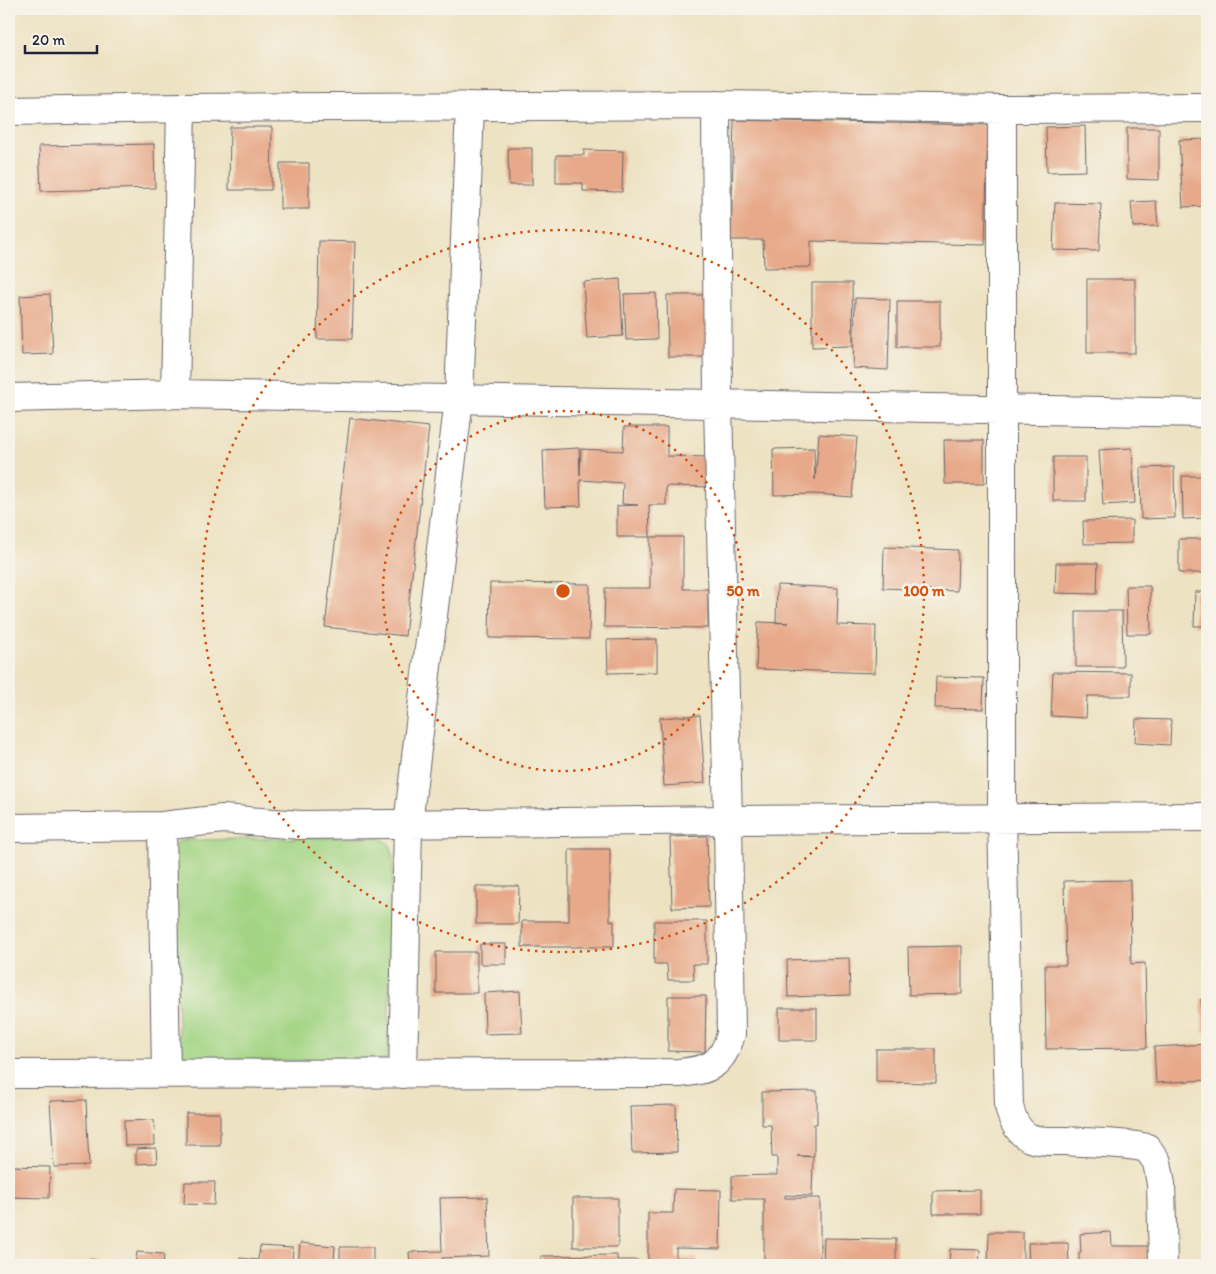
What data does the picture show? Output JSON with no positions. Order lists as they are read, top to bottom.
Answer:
{
  "scale_bar": "20 m",
  "rings": ["50 m", "100 m"]
}
